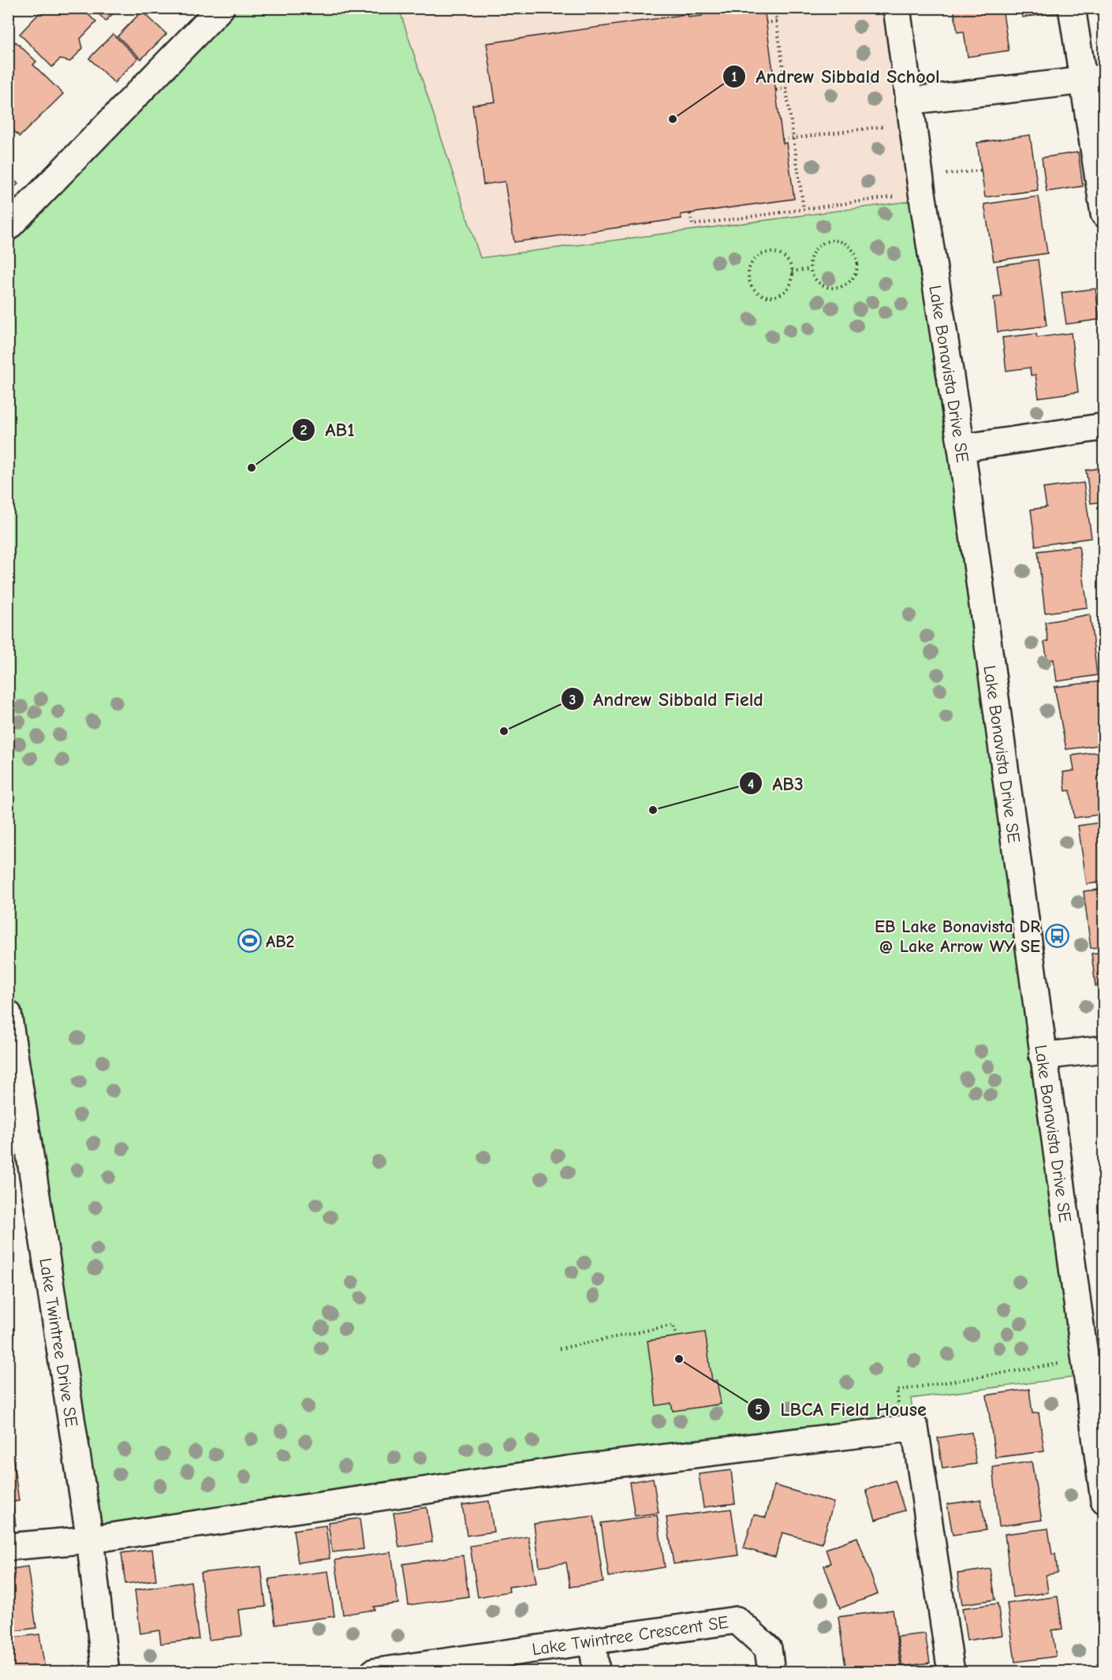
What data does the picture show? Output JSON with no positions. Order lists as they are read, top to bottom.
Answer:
{
  "streets": {
    "street": ["Lake Bonavista Drive SE", "Lake Twintree Drive SE", "Lake Twintree Crescent SE"]
  },
  "places": {
    "other": [
      "Andrew Sibbald School",
      "AB1",
      "Andrew Sibbald Field",
      "AB3",
      "LBCA Field House"
    ],
    "bus stop": ["EB Lake Bonavista DR @ Lake Arrow WY SE"],
    "sports": ["AB2"]
  }
}
